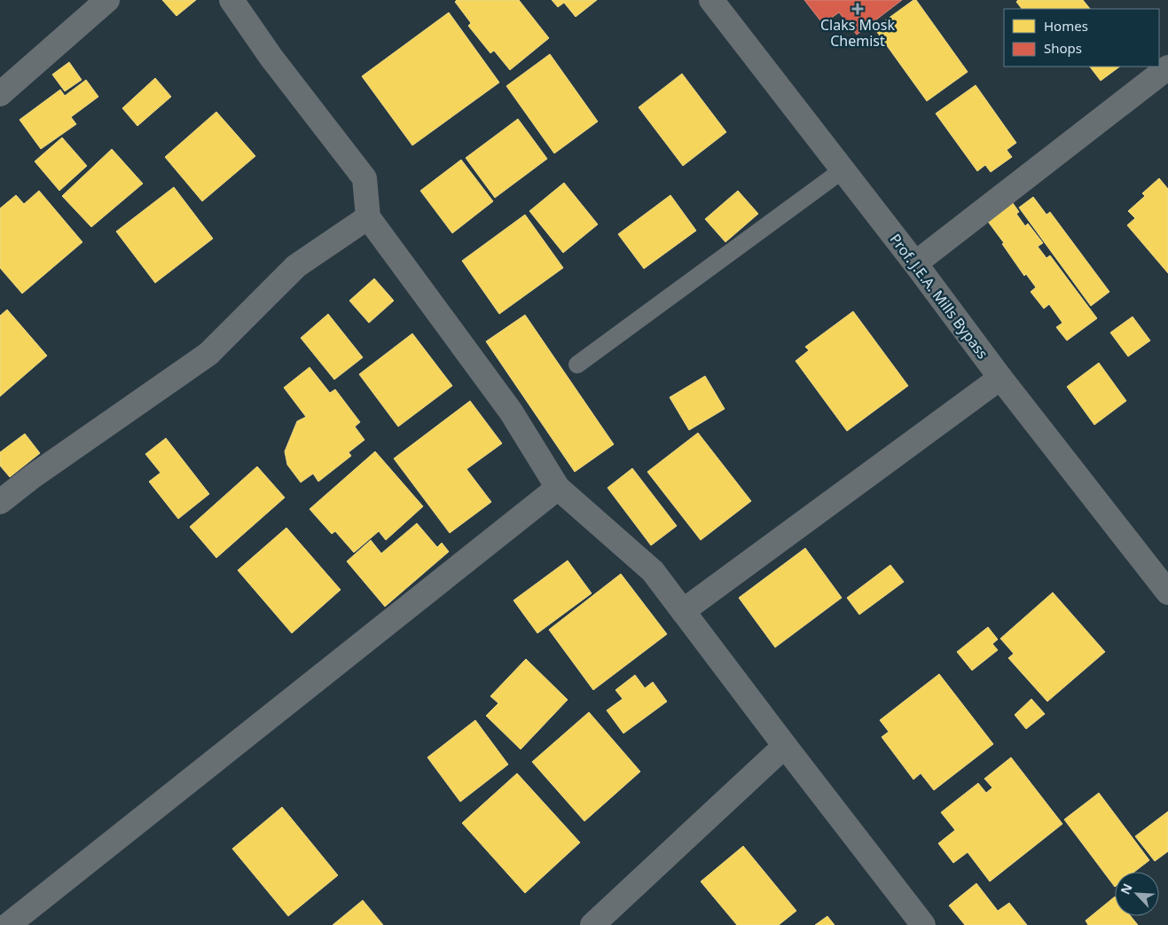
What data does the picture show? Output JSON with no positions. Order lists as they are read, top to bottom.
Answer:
{
  "streets": {
    "street": ["Prof. J.E.A. Mills Bypass"]
  },
  "places": {
    "health": ["Claks Mosk Chemist"]
  },
  "legend": ["Homes", "Shops"],
  "north": "top left"
}
